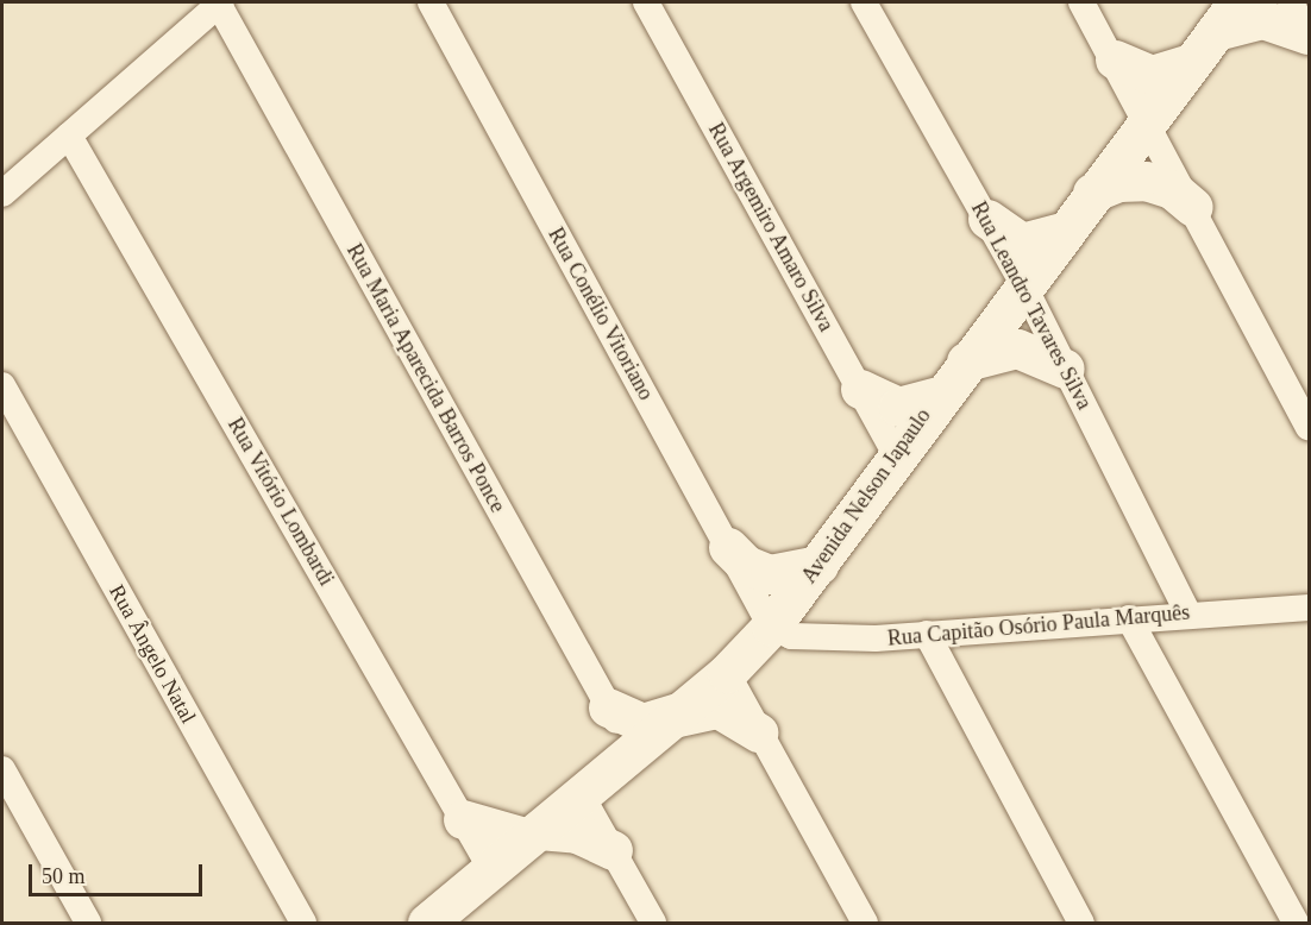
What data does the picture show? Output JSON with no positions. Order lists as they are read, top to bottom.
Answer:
{
  "streets": {
    "main road": ["Avenida Nelson Japaulo"],
    "street": [
      "Rua Argemiro Amaro Silva",
      "Rua Leandro Tavares Silva",
      "Rua Conélio Vitoriano",
      "Rua Maria Aparecida Barros Ponce",
      "Rua Vitório Lombardi",
      "Rua Capitão Osório Paula Marquês",
      "Rua Ângelo Natal"
    ]
  },
  "crossings": [
    ["Rua Argemiro Amaro Silva", "Avenida Nelson Japaulo"],
    ["Rua Leandro Tavares Silva", "Avenida Nelson Japaulo"],
    ["Rua Leandro Tavares Silva", "Rua Capitão Osório Paula Marquês"],
    ["Rua Conélio Vitoriano", "Avenida Nelson Japaulo"],
    ["Rua Conélio Vitoriano", "Rua Capitão Osório Paula Marquês"],
    ["Rua Maria Aparecida Barros Ponce", "Avenida Nelson Japaulo"],
    ["Avenida Nelson Japaulo", "Rua Vitório Lombardi"],
    ["Avenida Nelson Japaulo", "Rua Capitão Osório Paula Marquês"]
  ],
  "scale_bar": "50 m"
}
